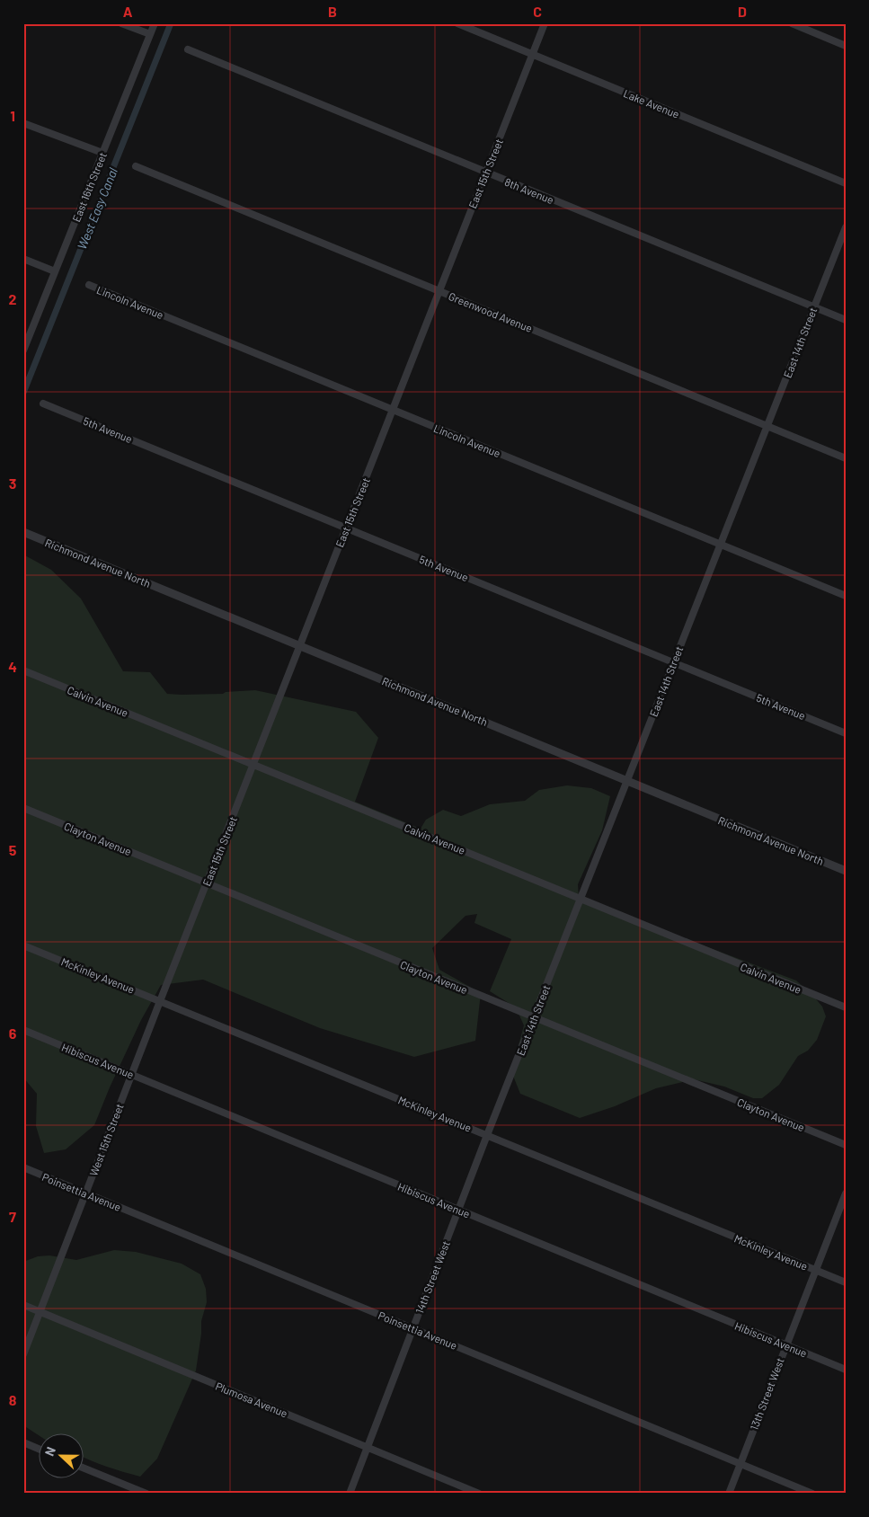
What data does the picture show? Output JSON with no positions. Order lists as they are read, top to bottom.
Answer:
{
  "streets": {
    "street": [
      "Lake Avenue",
      "East 15th Street",
      "East 16th Street",
      "8th Avenue",
      "Lincoln Avenue",
      "Greenwood Avenue",
      "East 14th Street",
      "5th Avenue",
      "Richmond Avenue North",
      "Calvin Avenue",
      "Clayton Avenue",
      "McKinley Avenue",
      "Hibiscus Avenue",
      "West 15th Street",
      "Poinsettia Avenue",
      "14th Street West",
      "13th Street West",
      "Plumosa Avenue"
    ]
  },
  "crossings": [
    ["Lake Avenue", "East 15th Street"],
    ["East 15th Street", "8th Avenue"],
    ["East 15th Street", "Lincoln Avenue"],
    ["East 15th Street", "Greenwood Avenue"],
    ["East 15th Street", "5th Avenue"],
    ["East 15th Street", "Richmond Avenue North"],
    ["East 15th Street", "Calvin Avenue"],
    ["East 15th Street", "Clayton Avenue"],
    ["East 15th Street", "McKinley Avenue"],
    ["East 15th Street", "West 15th Street"],
    ["8th Avenue", "East 14th Street"],
    ["Lincoln Avenue", "East 14th Street"],
    ["Greenwood Avenue", "East 14th Street"],
    ["East 14th Street", "5th Avenue"],
    ["East 14th Street", "Richmond Avenue North"],
    ["East 14th Street", "Calvin Avenue"],
    ["East 14th Street", "Clayton Avenue"],
    ["East 14th Street", "McKinley Avenue"],
    ["East 14th Street", "14th Street West"],
    ["McKinley Avenue", "West 15th Street"],
    ["McKinley Avenue", "14th Street West"],
    ["McKinley Avenue", "13th Street West"],
    ["Hibiscus Avenue", "West 15th Street"],
    ["Hibiscus Avenue", "14th Street West"],
    ["Hibiscus Avenue", "13th Street West"],
    ["West 15th Street", "Poinsettia Avenue"],
    ["West 15th Street", "Plumosa Avenue"],
    ["Poinsettia Avenue", "14th Street West"],
    ["Poinsettia Avenue", "13th Street West"],
    ["14th Street West", "Plumosa Avenue"]
  ],
  "water": ["West Easy Canal"],
  "north": "left",
  "grid": {
    "columns": [
      "A",
      "B",
      "C",
      "D"
    ],
    "rows": [
      "1",
      "2",
      "3",
      "4",
      "5",
      "6",
      "7",
      "8"
    ]
  }
}
